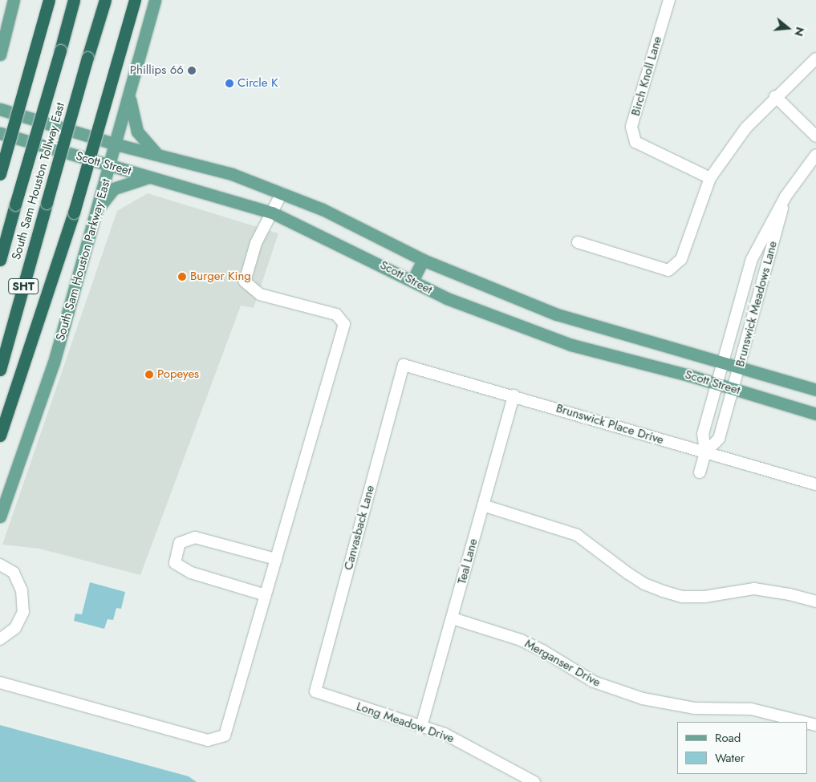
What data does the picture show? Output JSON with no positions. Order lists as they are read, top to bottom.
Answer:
{
  "streets": {
    "highway": ["South Sam Houston Tollway East", "SHT"],
    "main road": ["Scott Street", "South Sam Houston Parkway East"],
    "street": [
      "Birch Knoll Lane",
      "Brunswick Meadows Lane",
      "Brunswick Place Drive",
      "Canvasback Lane",
      "Teal Lane",
      "Merganser Drive",
      "Long Meadow Drive"
    ]
  },
  "crossings": [
    ["Scott Street", "South Sam Houston Parkway East"],
    ["Scott Street", "Brunswick Meadows Lane"],
    ["Brunswick Meadows Lane", "Brunswick Place Drive"],
    ["Brunswick Place Drive", "Canvasback Lane"],
    ["Brunswick Place Drive", "Teal Lane"],
    ["Canvasback Lane", "Long Meadow Drive"],
    ["Teal Lane", "Merganser Drive"],
    ["Teal Lane", "Long Meadow Drive"]
  ],
  "places": [
    "Phillips 66",
    "Circle K",
    "Burger King",
    "Popeyes"
  ],
  "legend": ["Road", "Water"],
  "north": "right"
}
